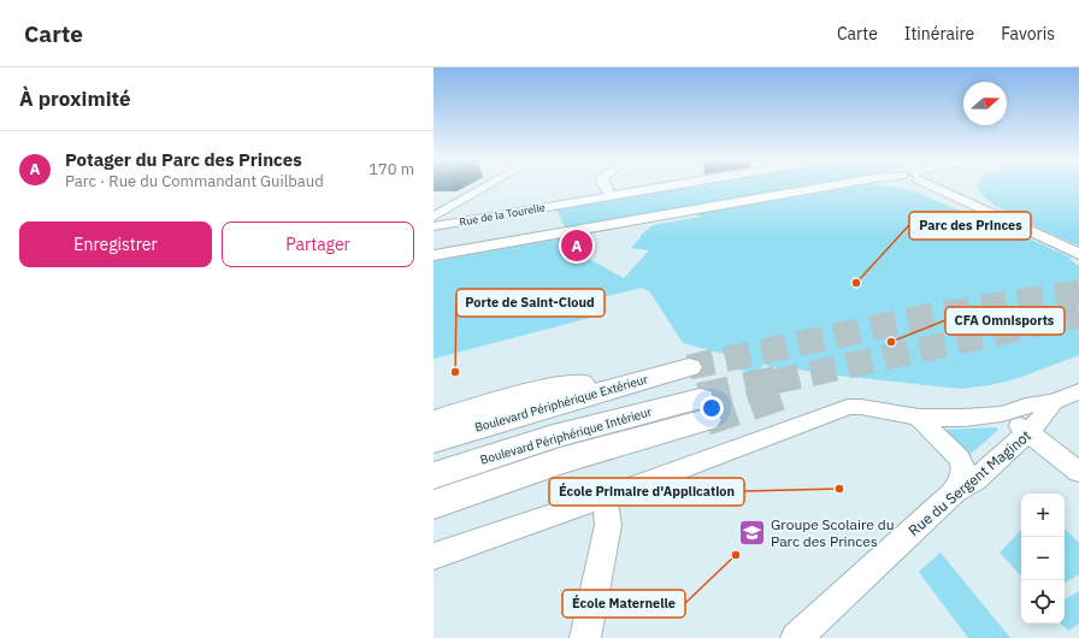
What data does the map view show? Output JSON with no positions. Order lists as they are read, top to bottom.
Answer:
{
  "streets": {
    "highway": ["Boulevard Périphérique Extérieur", "Boulevard Périphérique Intérieur"],
    "street": ["Rue de la Tourelle", "Rue du Sergent Maginot"]
  },
  "places": {
    "other": [
      "Parc des Princes",
      "CFA Omnisports",
      "Porte de Saint-Cloud",
      "École Primaire d'Application",
      "École Maternelle"
    ],
    "school or university": ["Groupe Scolaire du Parc des Princes"]
  },
  "north": "right",
  "page": {
    "header": "Carte",
    "nav": ["Carte", "Itinéraire", "Favoris"],
    "heading": "À proximité",
    "list": [
      {
        "mark": "A",
        "name": "Potager du Parc des Princes",
        "note": "Parc · Rue du Commandant Guilbaud",
        "value": "170 m"
      }
    ],
    "buttons": ["Enregistrer", "Partager"],
    "pins": "A",
    "map_buttons": ["+", "−"]
  }
}
